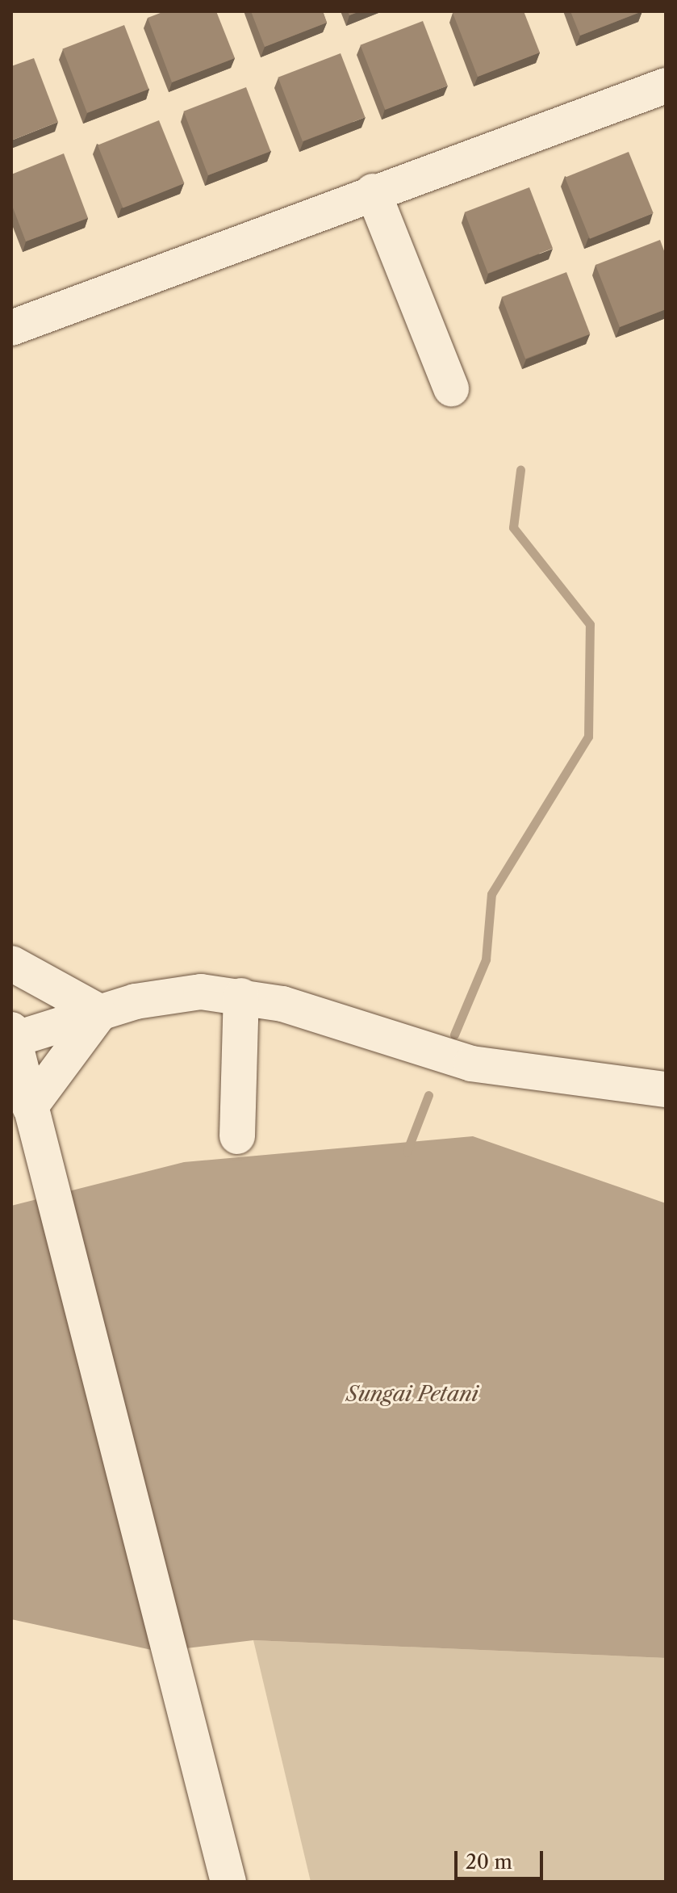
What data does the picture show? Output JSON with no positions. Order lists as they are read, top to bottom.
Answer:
{
  "water": ["Sungai Petani"],
  "scale_bar": "20 m"
}
